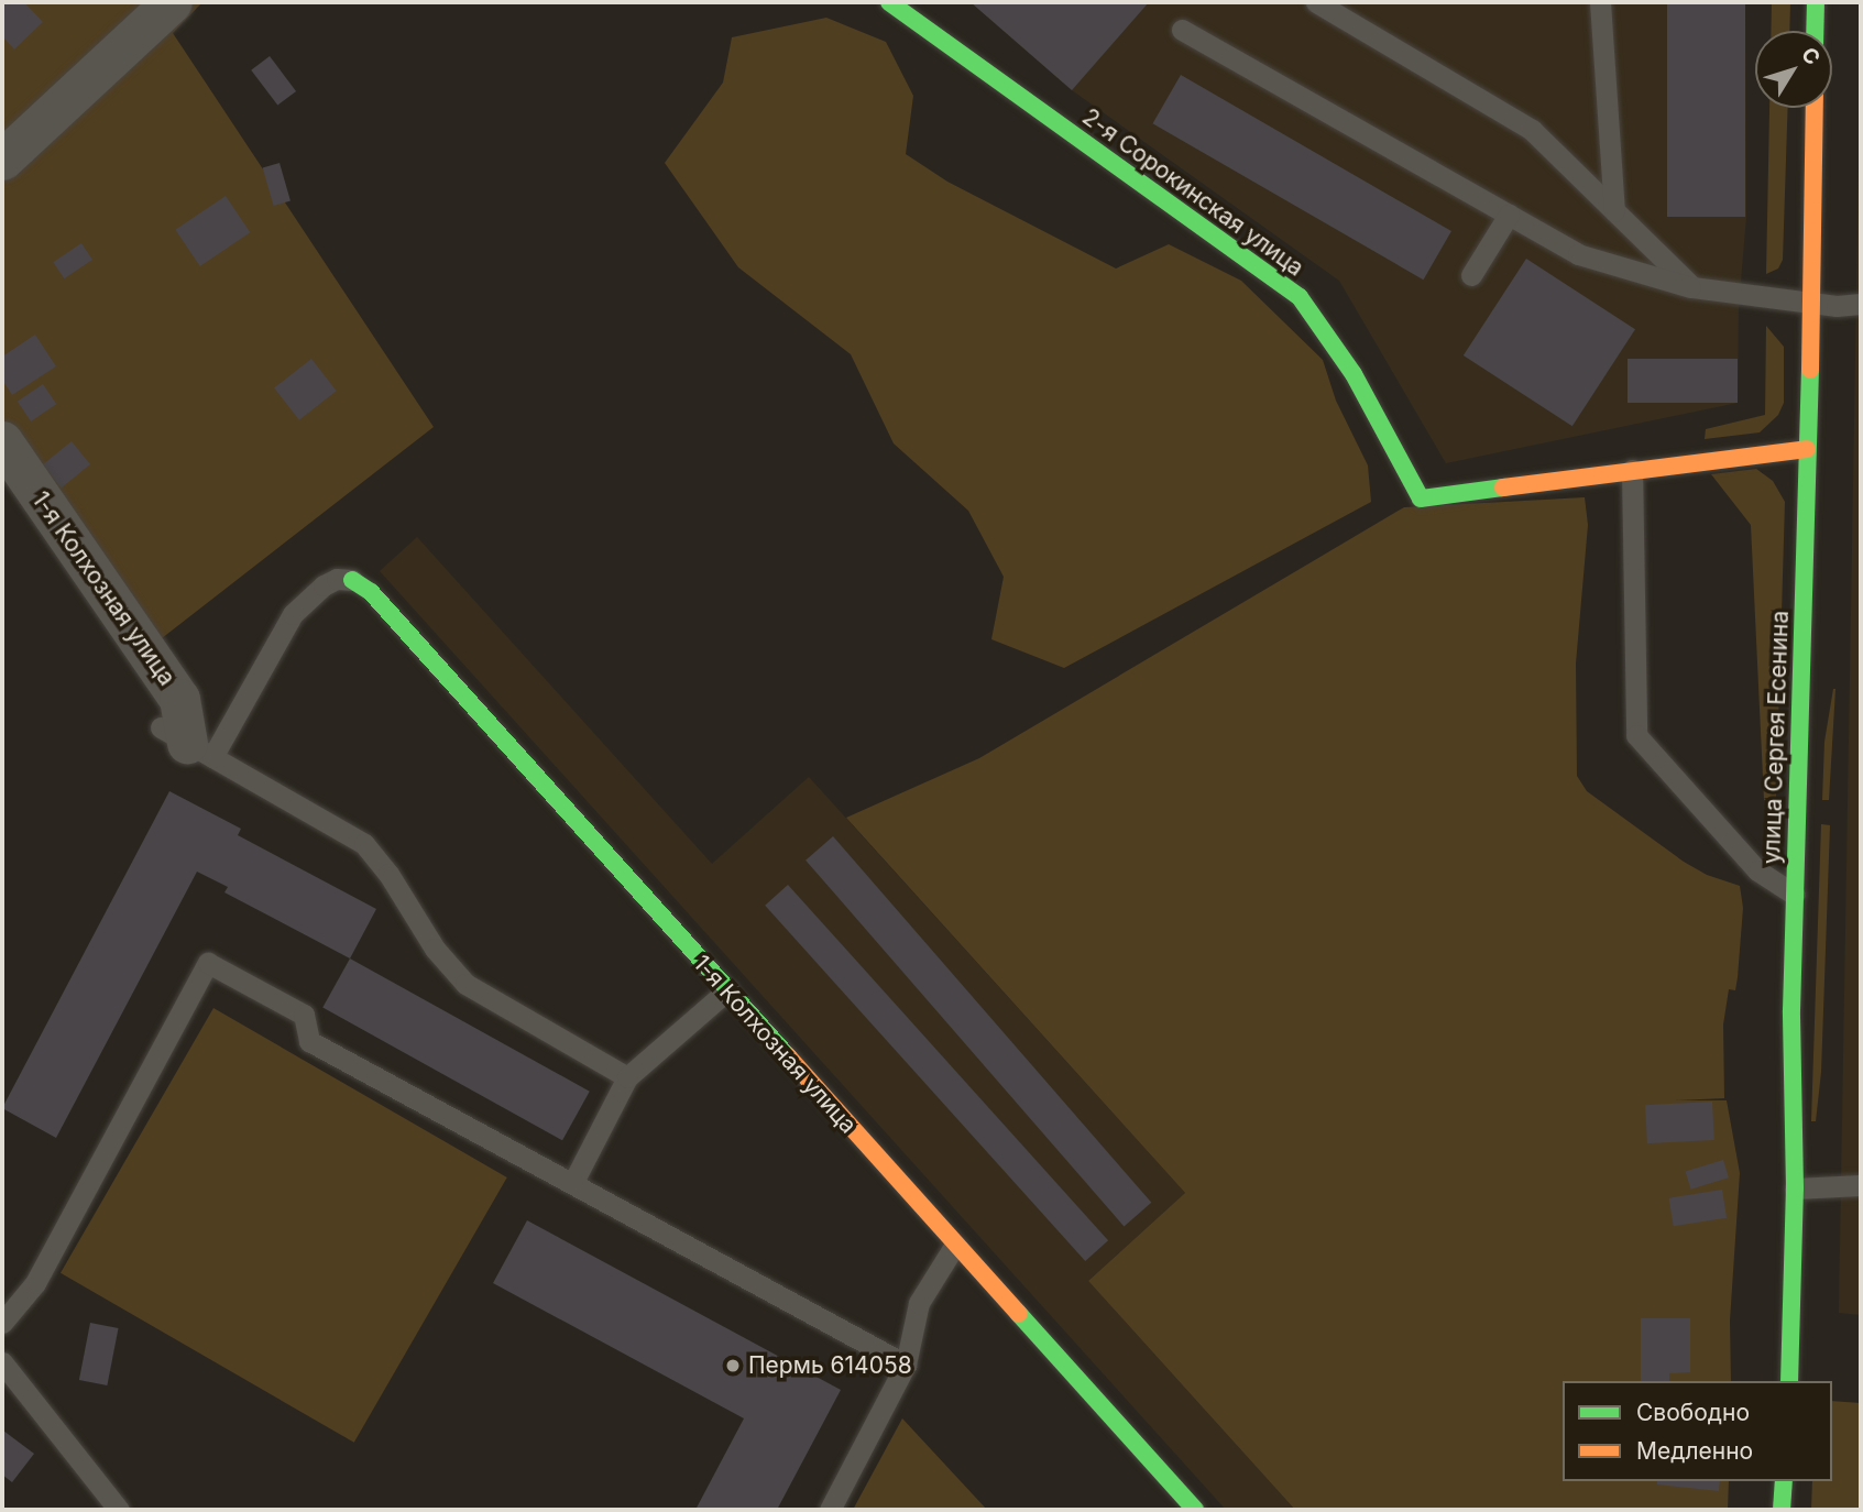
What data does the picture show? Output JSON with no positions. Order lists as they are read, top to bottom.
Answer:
{
  "streets": {
    "street": ["2-я Сорокинская улица", "1-я Колхозная улица", "улица Сергея Есенина"]
  },
  "crossings": [
    ["2-я Сорокинская улица", "улица Сергея Есенина"]
  ],
  "places": ["Пермь 614058"],
  "legend": ["Свободно", "Медленно"],
  "north": "top right"
}
